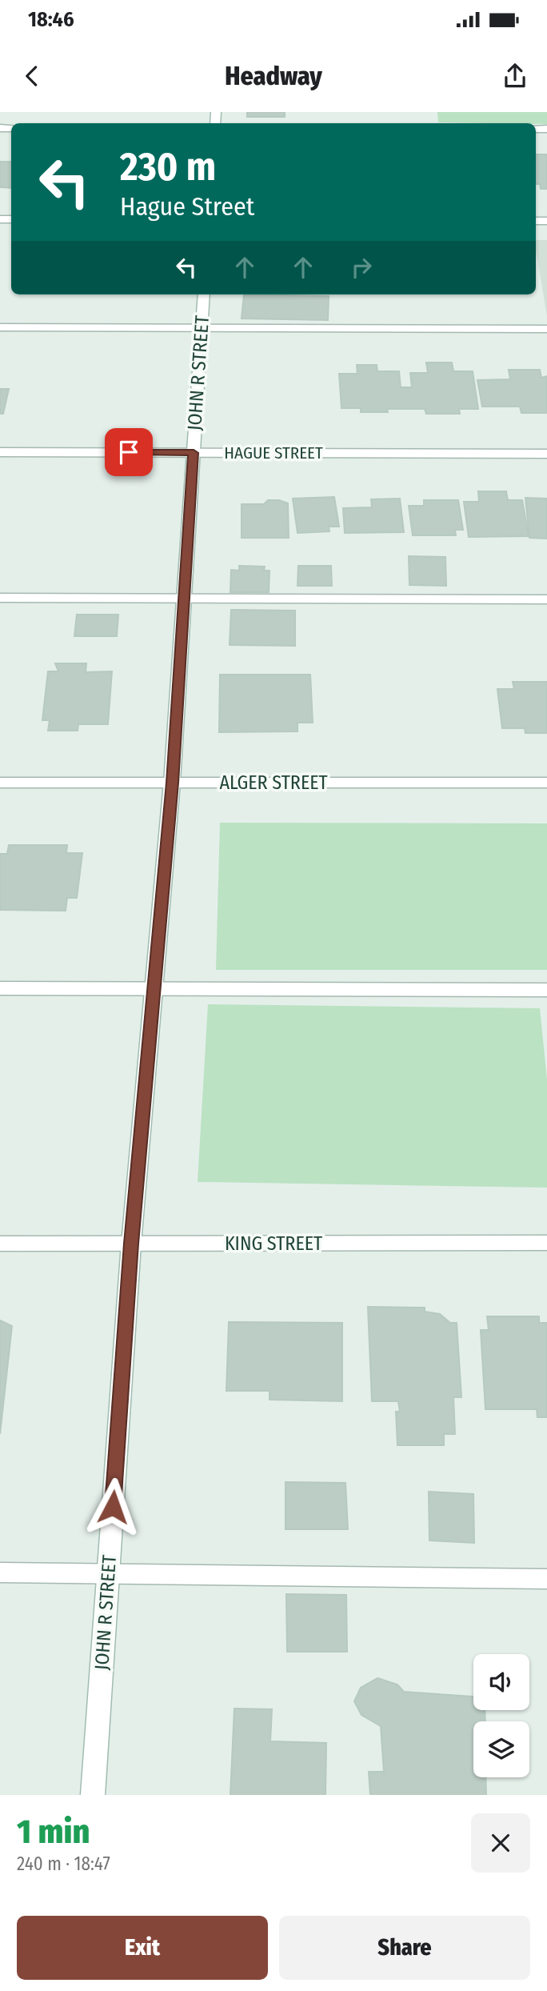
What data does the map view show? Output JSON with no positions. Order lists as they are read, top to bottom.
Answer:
{
  "streets": {
    "street": [
      "JOHN R STREET",
      "HAGUE STREET",
      "ALGER STREET",
      "KING STREET"
    ]
  },
  "crossings": [
    ["JOHN R STREET", "HAGUE STREET"],
    ["JOHN R STREET", "ALGER STREET"],
    ["JOHN R STREET", "KING STREET"]
  ],
  "page": {
    "status": "18:46",
    "header": "Headway",
    "turn": ["230 m", "Hague Street"],
    "heading": ["1 min", "240 m · 18:47"],
    "buttons": ["Exit", "Share"]
  }
}
